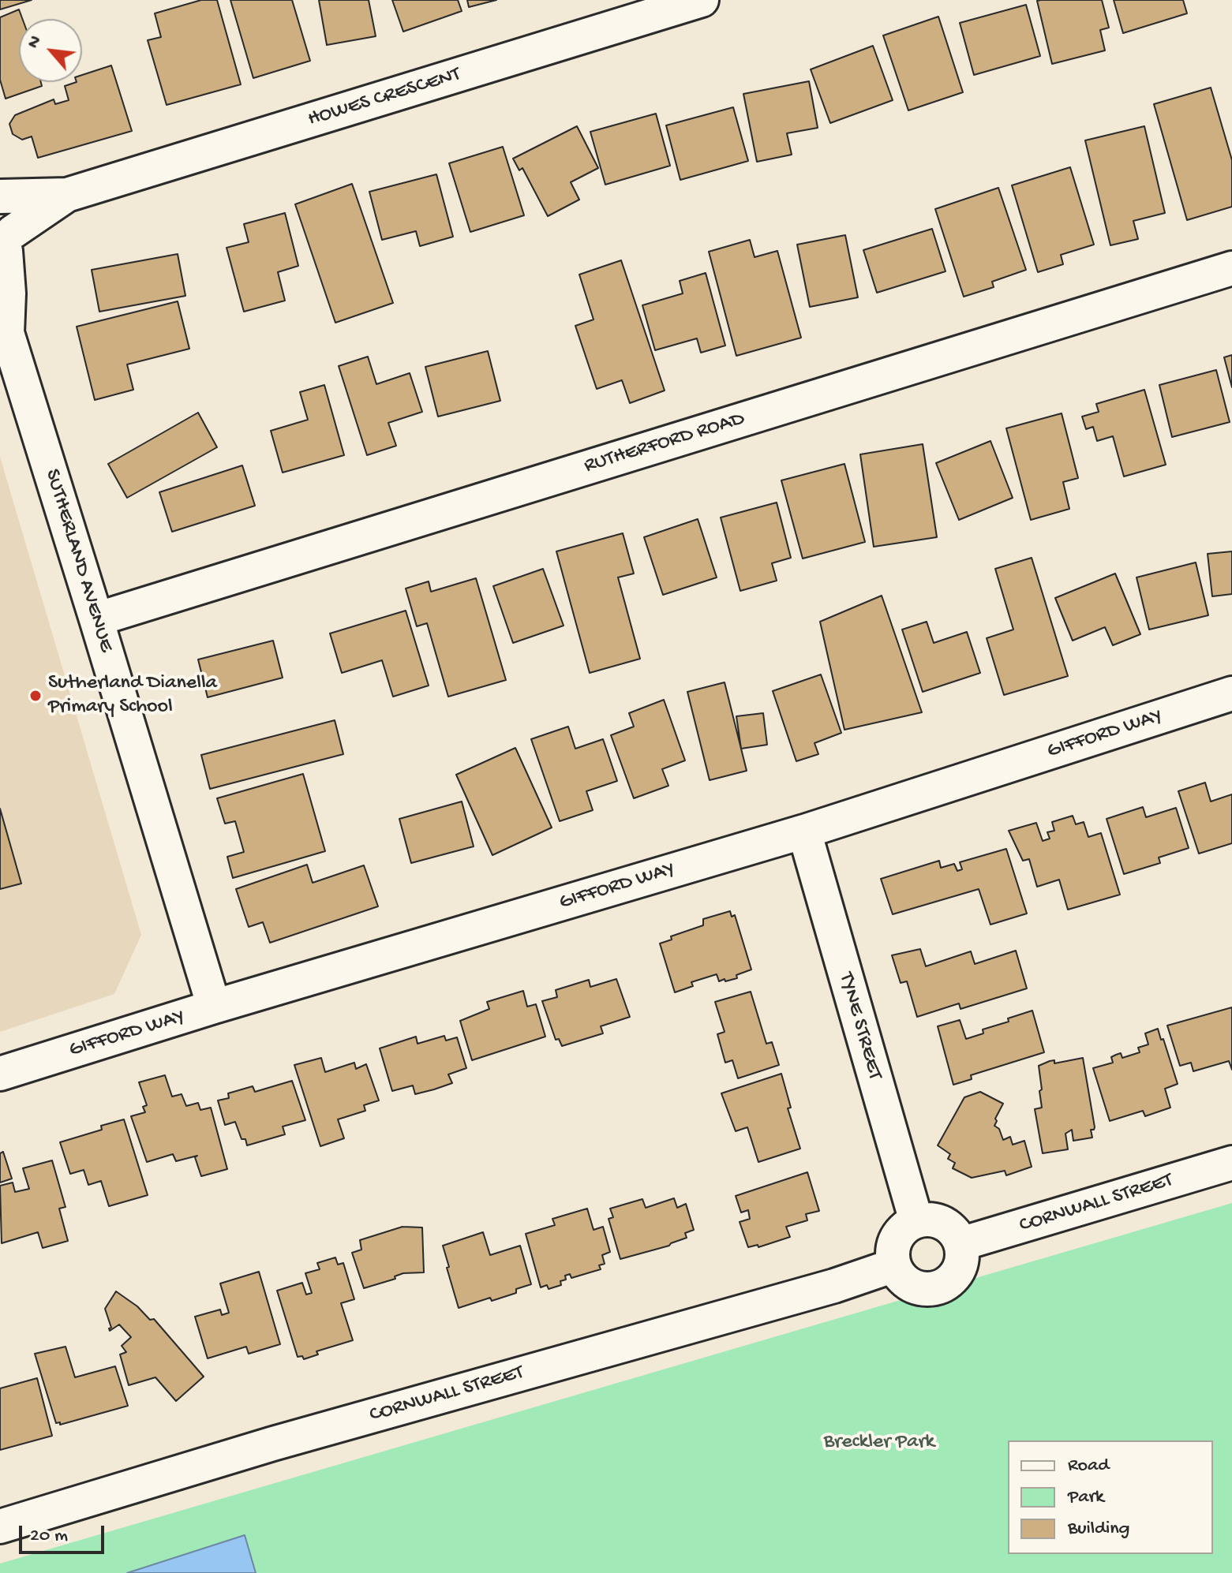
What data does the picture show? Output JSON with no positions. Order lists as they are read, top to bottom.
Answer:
{
  "streets": {
    "street": [
      "HOWES CRESCENT",
      "RUTHERFORD ROAD",
      "SUTHERLAND AVENUE",
      "GIFFORD WAY",
      "TYNE STREET",
      "CORNWALL STREET"
    ]
  },
  "crossings": [
    ["HOWES CRESCENT", "SUTHERLAND AVENUE"],
    ["RUTHERFORD ROAD", "SUTHERLAND AVENUE"],
    ["SUTHERLAND AVENUE", "GIFFORD WAY"],
    ["GIFFORD WAY", "TYNE STREET"],
    ["TYNE STREET", "CORNWALL STREET"]
  ],
  "parks": ["Breckler Park"],
  "places": ["Sutherland Dianella Primary School"],
  "legend": ["Road", "Park", "Building"],
  "scale_bar": "20 m",
  "north": "top left"
}
